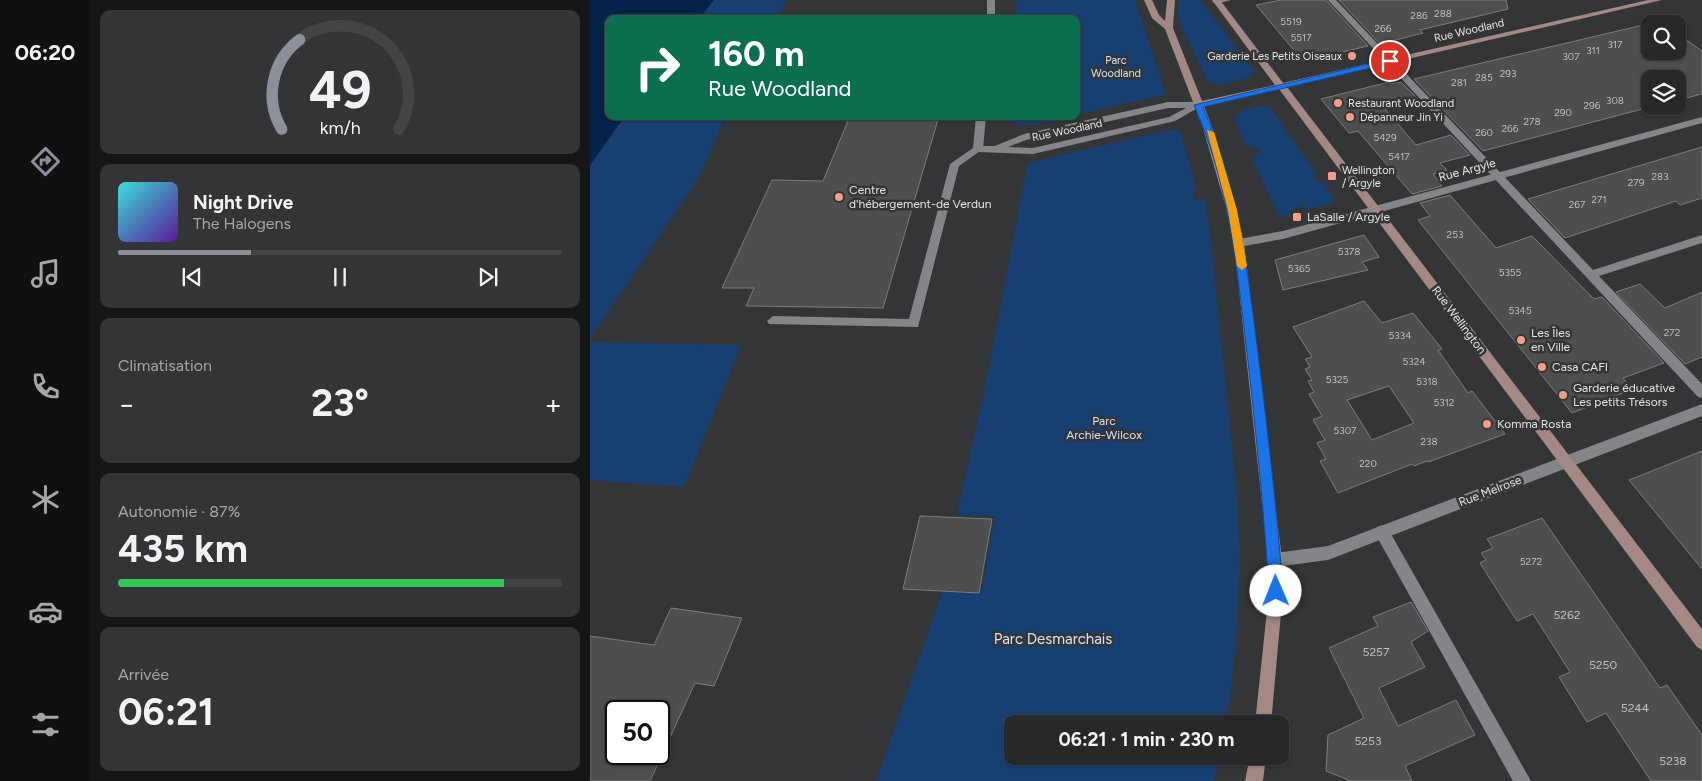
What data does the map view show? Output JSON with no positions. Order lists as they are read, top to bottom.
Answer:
{
  "streets": {
    "main road": ["Rue Woodland", "Rue Wellington"],
    "street": ["Rue Argyle", "Rue Melrose"]
  },
  "crossings": [
    ["Rue Woodland", "Rue Wellington"],
    ["Rue Argyle", "Rue Wellington"],
    ["Rue Wellington", "Rue Melrose"]
  ],
  "parks": ["Parc Woodland", "Parc Archie-Wilcox", "Parc Desmarchais"],
  "places": {
    "other": [
      "Garderie Les Petits Oiseaux",
      "Restaurant Woodland",
      "Dépanneur Jin Yi",
      "Centre d'hébergement-de Verdun",
      "Les Îles en Ville",
      "Casa CAFI",
      "Garderie éducative Les petits Trésors",
      "Komma Rosta"
    ],
    "transit": ["Wellington / Argyle", "LaSalle / Argyle"]
  },
  "house_numbers": [
    "288",
    "286",
    "5519",
    "266",
    "5517",
    "317",
    "311",
    "307",
    "293",
    "285",
    "281",
    "308",
    "296",
    "290",
    "278",
    "266",
    "260",
    "5429",
    "5417",
    "283",
    "279",
    "271",
    "267",
    "253",
    "5378",
    "5365",
    "5355",
    "5345",
    "272",
    "5334",
    "5324",
    "5325",
    "5318",
    "5312",
    "5307",
    "238",
    "220",
    "5272",
    "5262",
    "5257",
    "5250",
    "5244",
    "5253",
    "5238"
  ],
  "page": {
    "tabs": "06:20",
    "turn": ["160 m", "Rue Woodland"],
    "song": ["Night Drive", "The Halogens"],
    "tile": [
      "Climatisation",
      ["Autonomie · 87%", "435 km"],
      ["Arrivée", "06:21"]
    ],
    "heat": ["−", "23°", "+"],
    "limit": "50",
    "trip": "06:21 · 1 min · 230 m",
    "gauge": ["49", "km/h"]
  }
}
